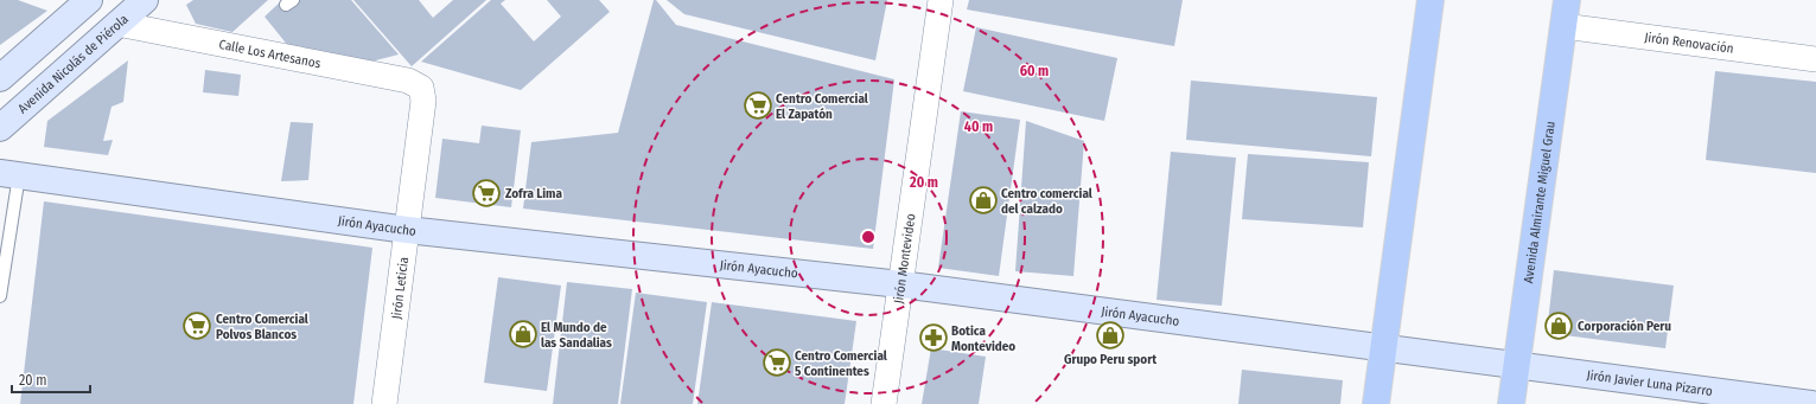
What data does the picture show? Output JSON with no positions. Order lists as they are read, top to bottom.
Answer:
{
  "streets": {
    "main road": ["Avenida Almirante Miguel Grau"],
    "street": [
      "Jirón Renovación",
      "Calle Los Artesanos",
      "Avenida Nicolás de Piérola",
      "Jirón Ayacucho",
      "Jirón Montevideo",
      "Jirón Leticia",
      "Jirón Javier Luna Pizarro"
    ]
  },
  "crossings": [
    ["Jirón Renovación", "Avenida Almirante Miguel Grau"],
    ["Calle Los Artesanos", "Avenida Nicolás de Piérola"],
    ["Calle Los Artesanos", "Jirón Leticia"],
    ["Avenida Almirante Miguel Grau", "Jirón Ayacucho"],
    ["Avenida Almirante Miguel Grau", "Jirón Javier Luna Pizarro"],
    ["Jirón Ayacucho", "Jirón Montevideo"],
    ["Jirón Ayacucho", "Jirón Leticia"],
    ["Jirón Ayacucho", "Jirón Javier Luna Pizarro"]
  ],
  "places": {
    "supermarket": [
      "Centro Comercial El Zapatón",
      "Zofra Lima",
      "Centro Comercial Polvos Blancos",
      "Centro Comercial 5 Continentes"
    ],
    "shop": [
      "Centro comercial del calzado",
      "Corporación Peru",
      "El Mundo de las Sandalias",
      "Grupo Peru sport"
    ],
    "pharmacy": ["Botica Montevideo"]
  },
  "scale_bar": "20 m",
  "rings": ["60 m", "40 m", "20 m"]
}
